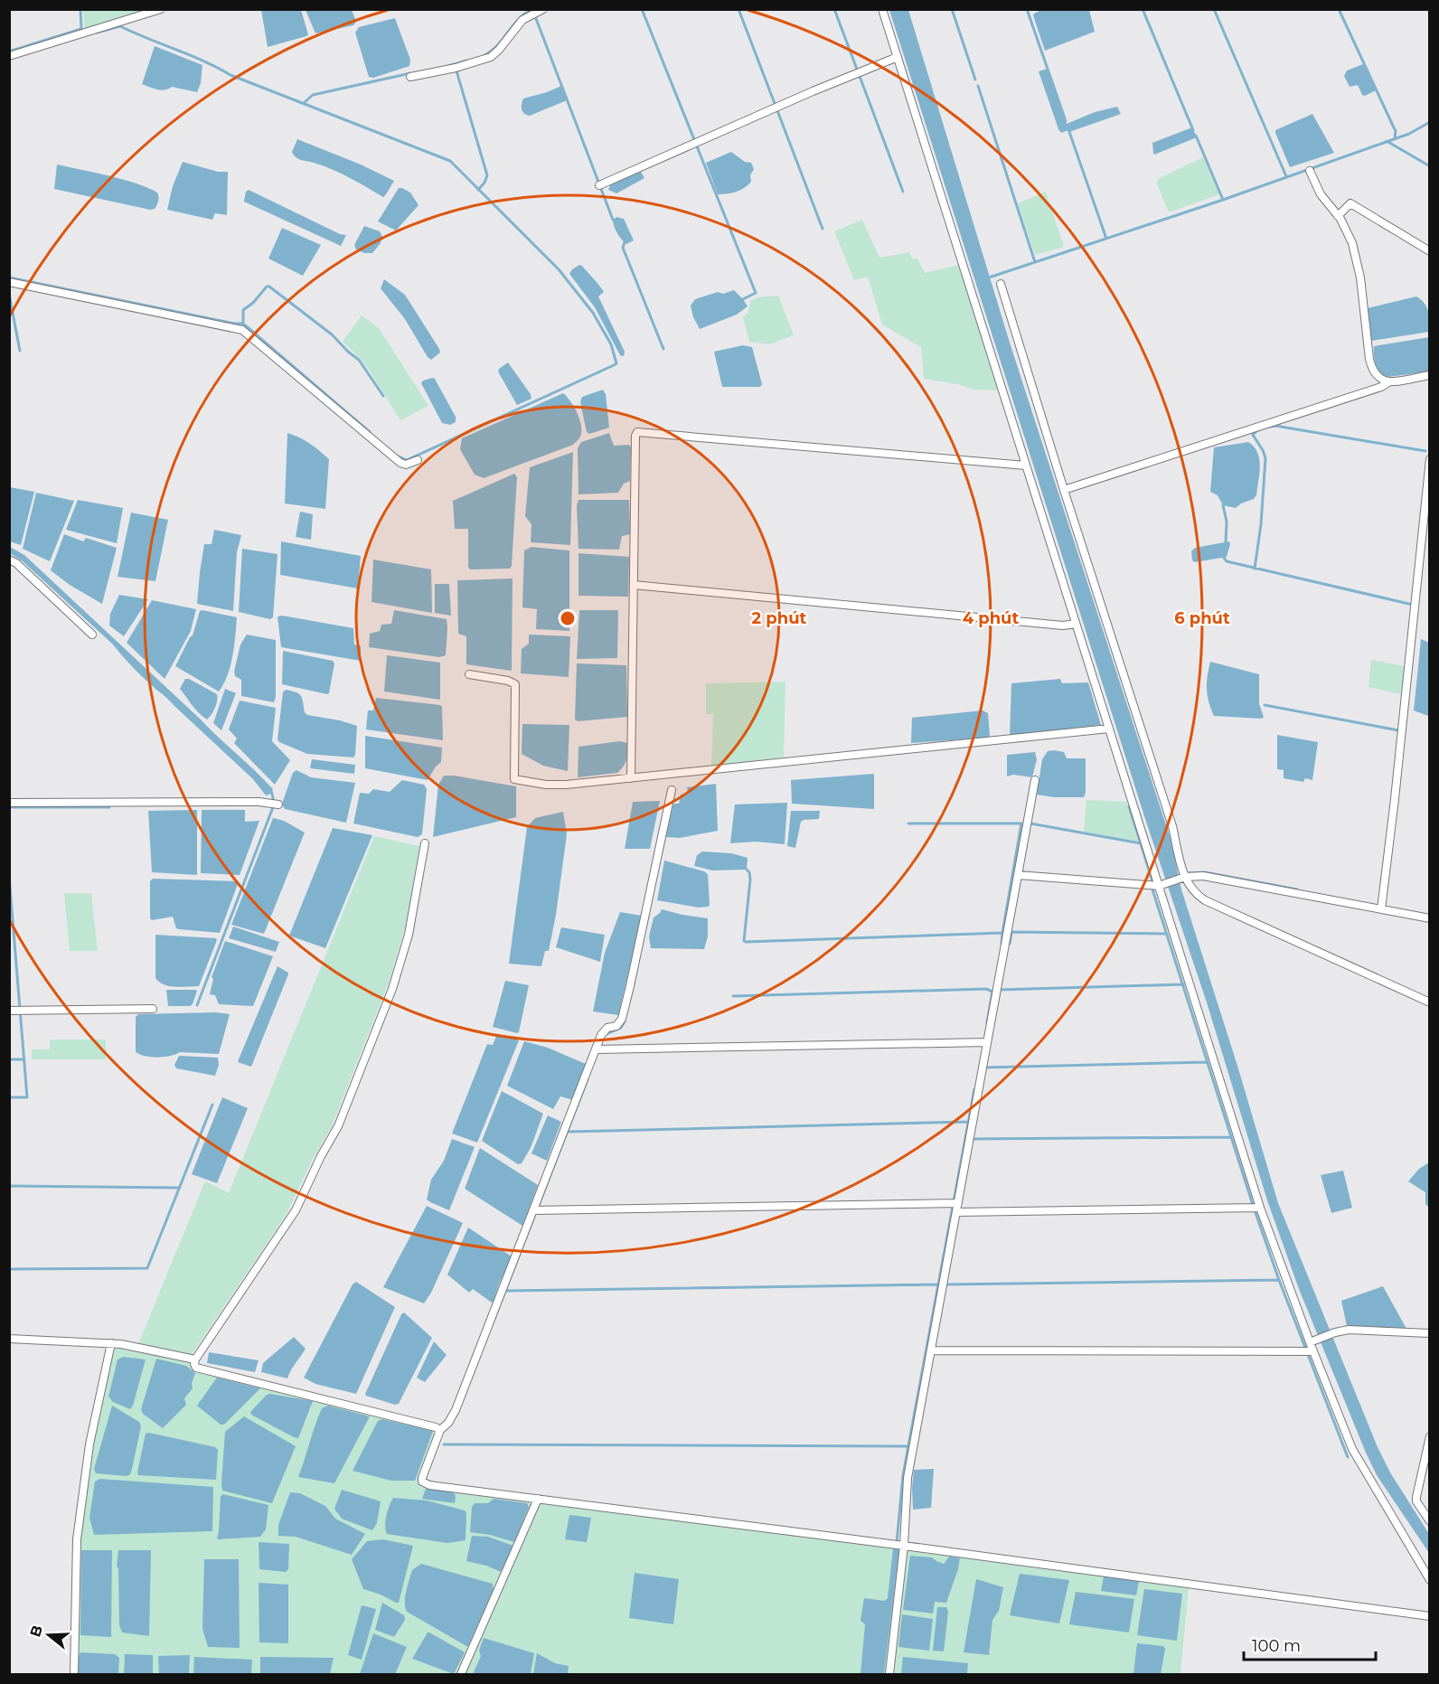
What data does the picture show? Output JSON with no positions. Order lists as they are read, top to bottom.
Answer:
{
  "scale_bar": "100 m",
  "north": "left",
  "rings": ["2 phút", "4 phút", "6 phút"]
}
